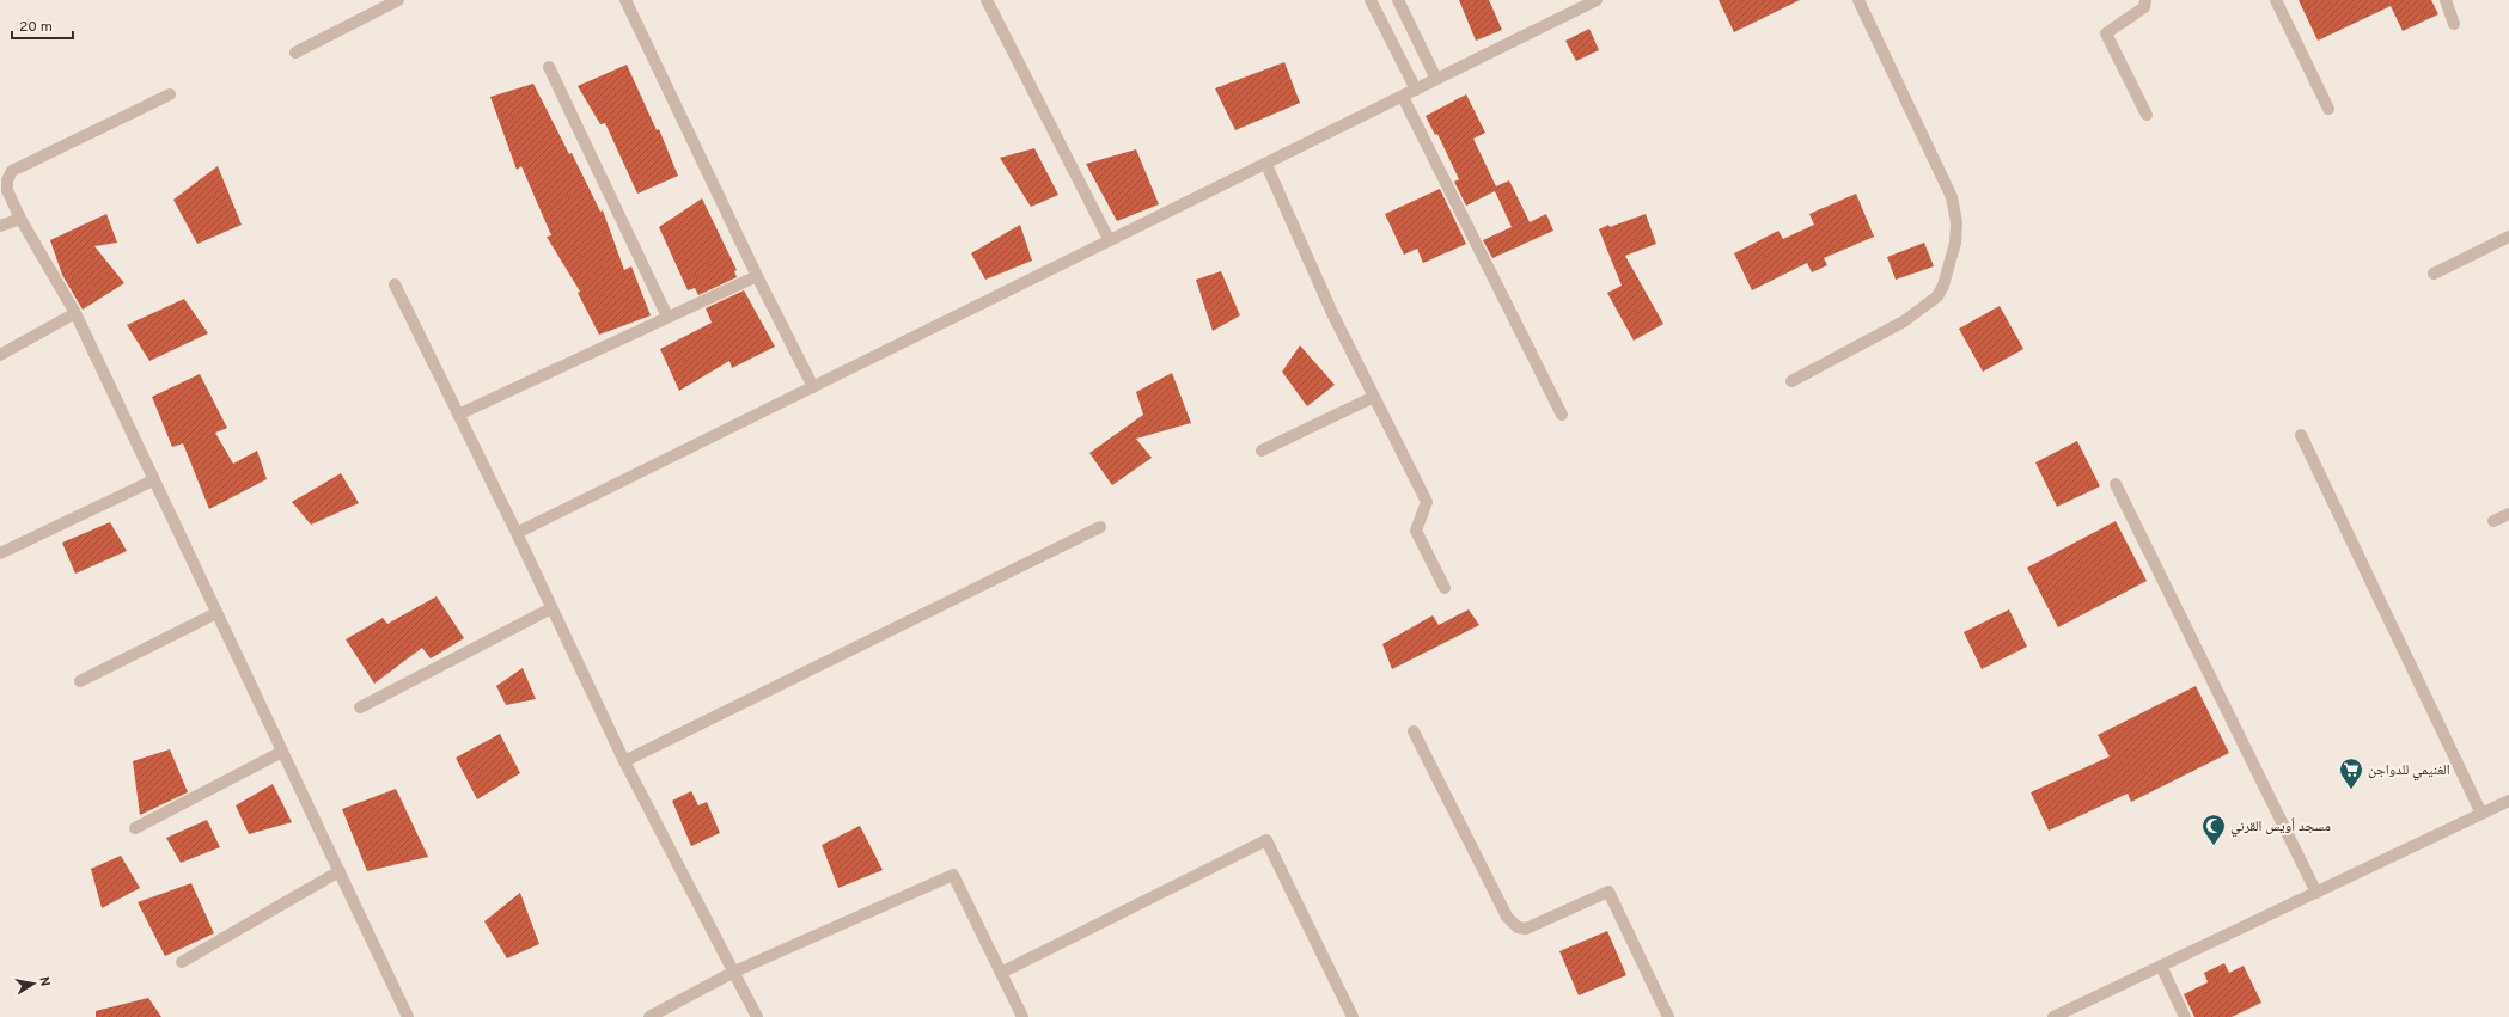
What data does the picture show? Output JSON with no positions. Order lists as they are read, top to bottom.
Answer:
{
  "places": {
    "supermarket": ["الغنيمي للدواجن"],
    "mosque": ["مسجد أويس القرني"]
  },
  "scale_bar": "20 m",
  "north": "right"
}
